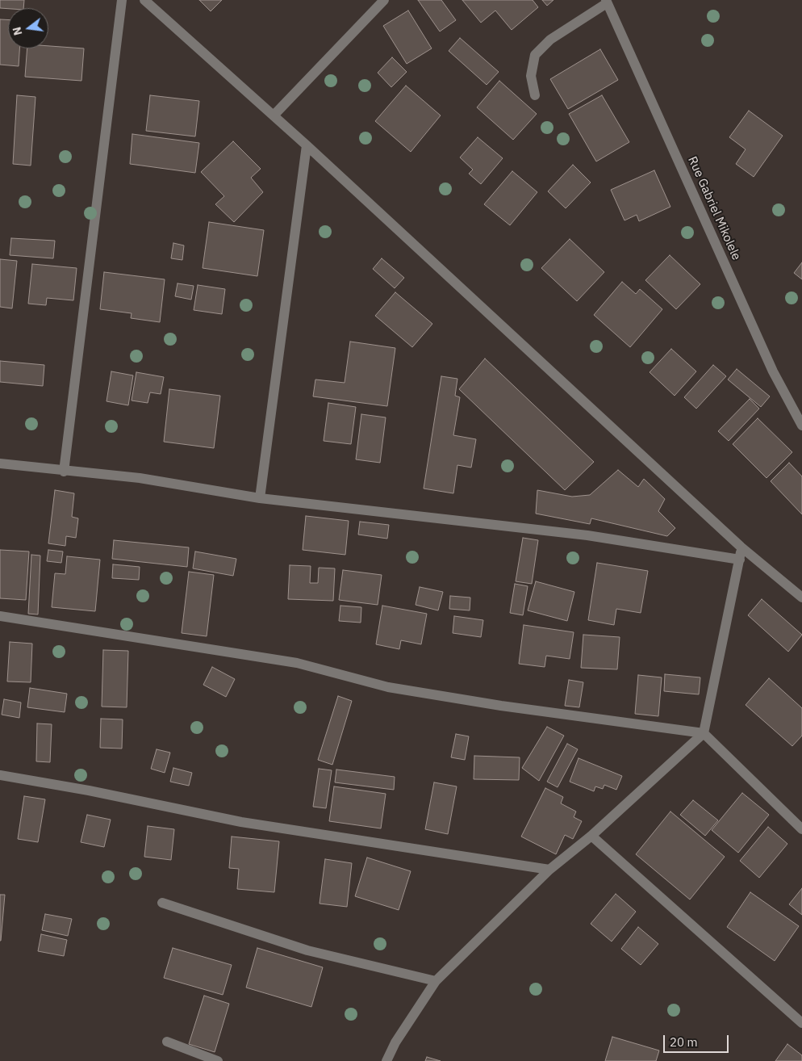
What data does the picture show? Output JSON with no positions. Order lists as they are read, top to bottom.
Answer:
{
  "streets": {
    "street": ["Rue Gabriel Mikolele"]
  },
  "scale_bar": "20 m",
  "north": "left"
}
